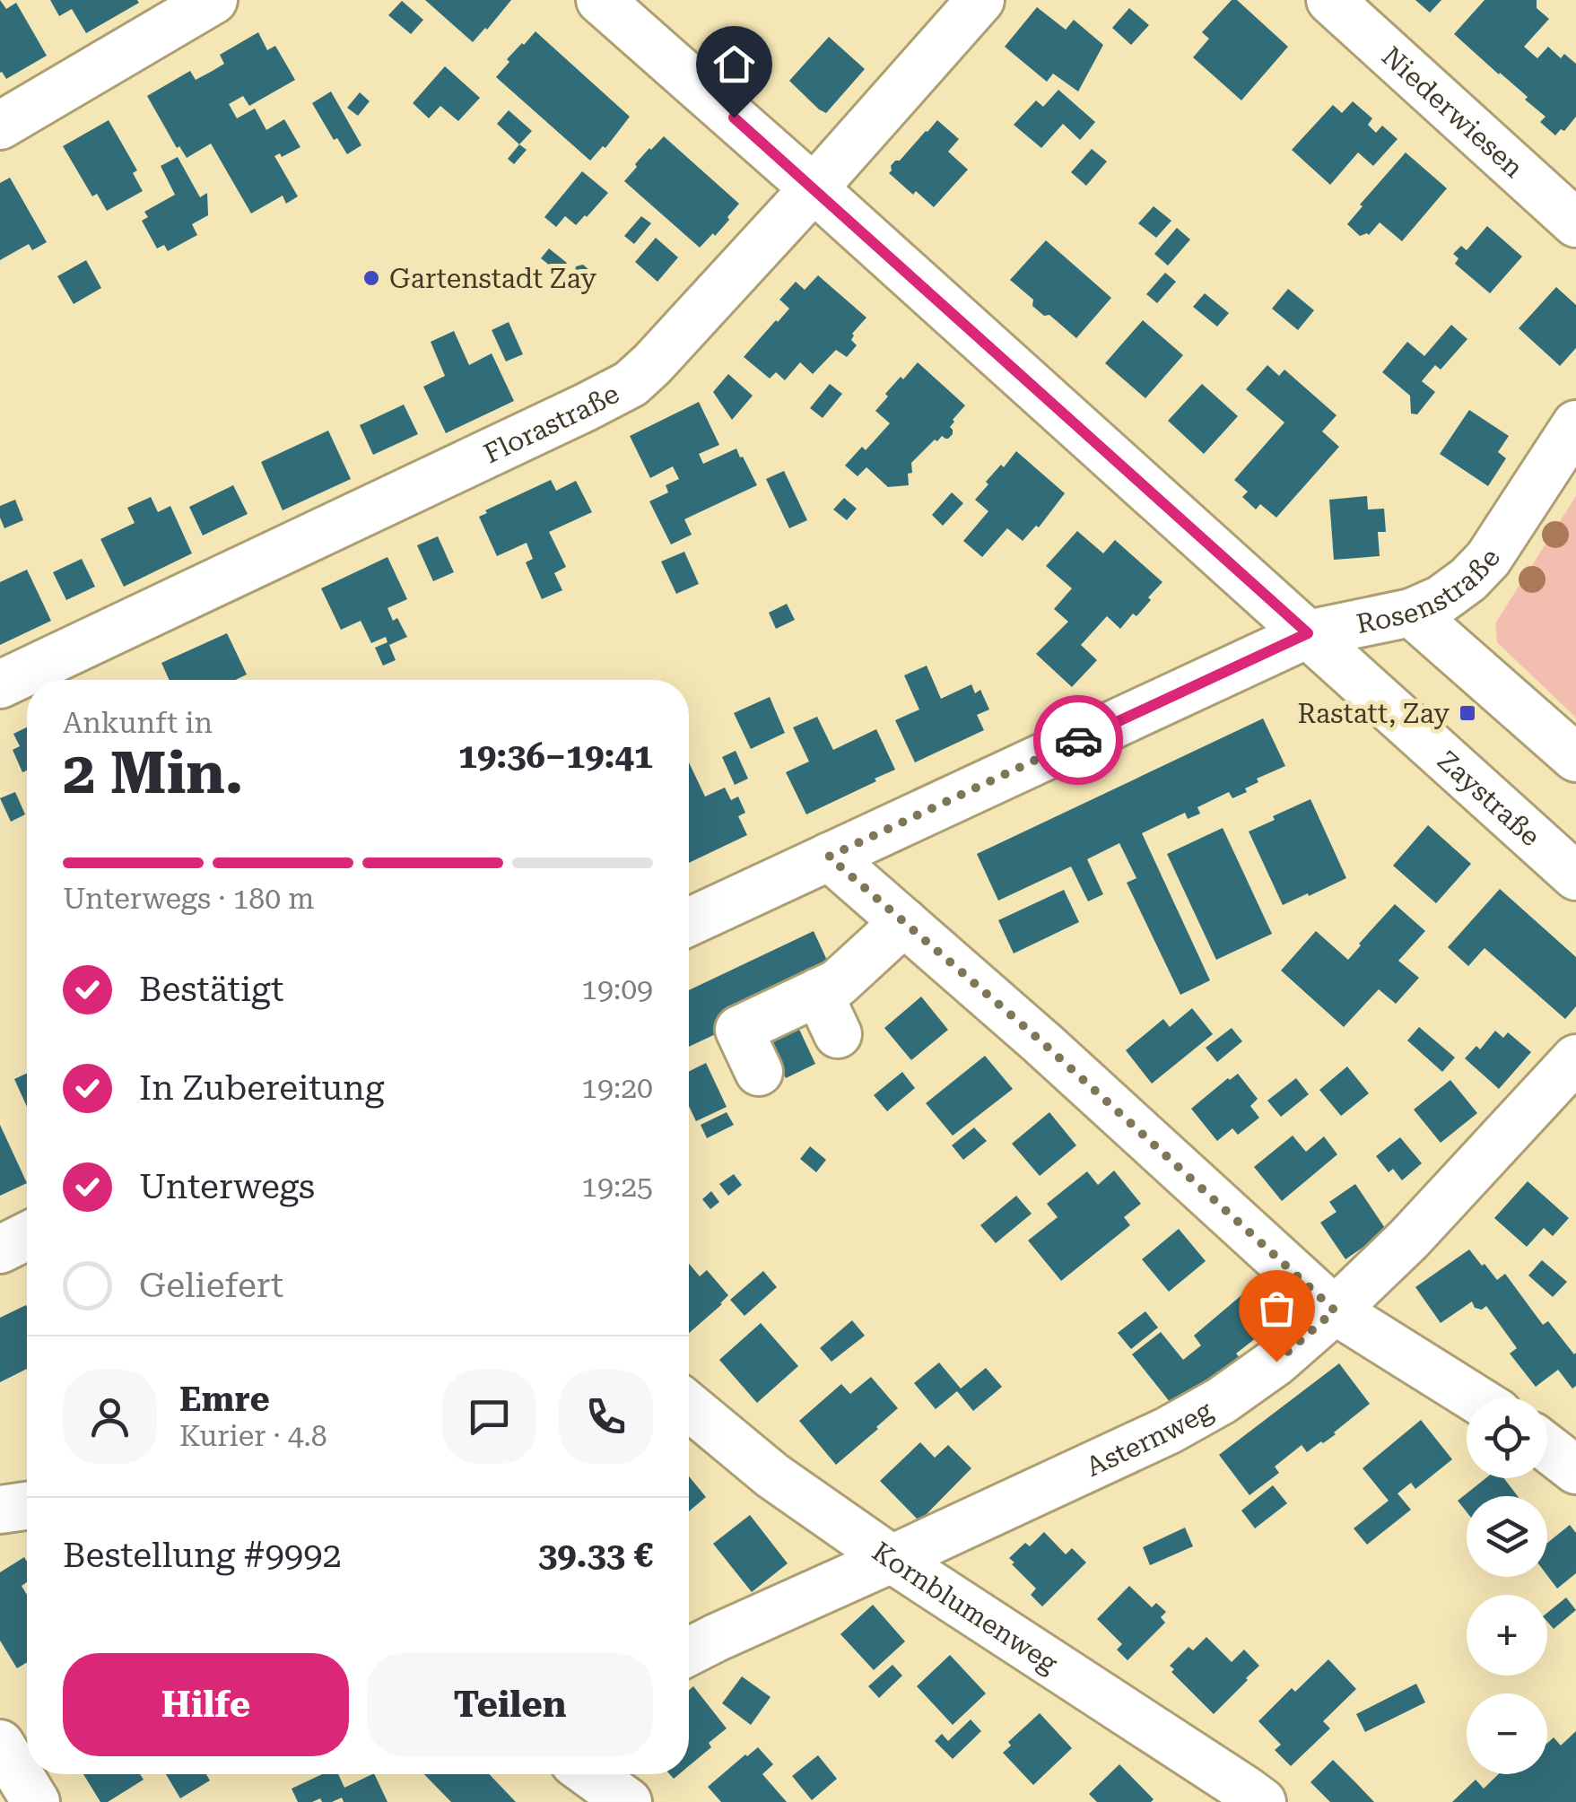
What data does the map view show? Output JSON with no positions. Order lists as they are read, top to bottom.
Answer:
{
  "streets": {
    "street": [
      "Niederwiesen",
      "Florastraße",
      "Rosenstraße",
      "Zaystraße",
      "Asternweg",
      "Kornblumenweg"
    ]
  },
  "crossings": [
    ["Florastraße", "Zaystraße"],
    ["Rosenstraße", "Zaystraße"],
    ["Asternweg", "Kornblumenweg"]
  ],
  "places": {
    "other": ["Gartenstadt Zay"],
    "transit": ["Rastatt, Zay"]
  },
  "page": {
    "heading": ["2 Min.", "Ankunft in", "19:36–19:41"],
    "panel": [
      "Emre",
      "Kurier · 4.8",
      "Bestellung #9992",
      "39.33 €"
    ],
    "bar": "Unterwegs · 180 m",
    "list": [
      ["Bestätigt", "19:09"],
      ["In Zubereitung", "19:20"],
      ["Unterwegs", "19:25"],
      "Geliefert"
    ],
    "map_buttons": ["+", "−"],
    "buttons": ["Hilfe", "Teilen"]
  }
}
